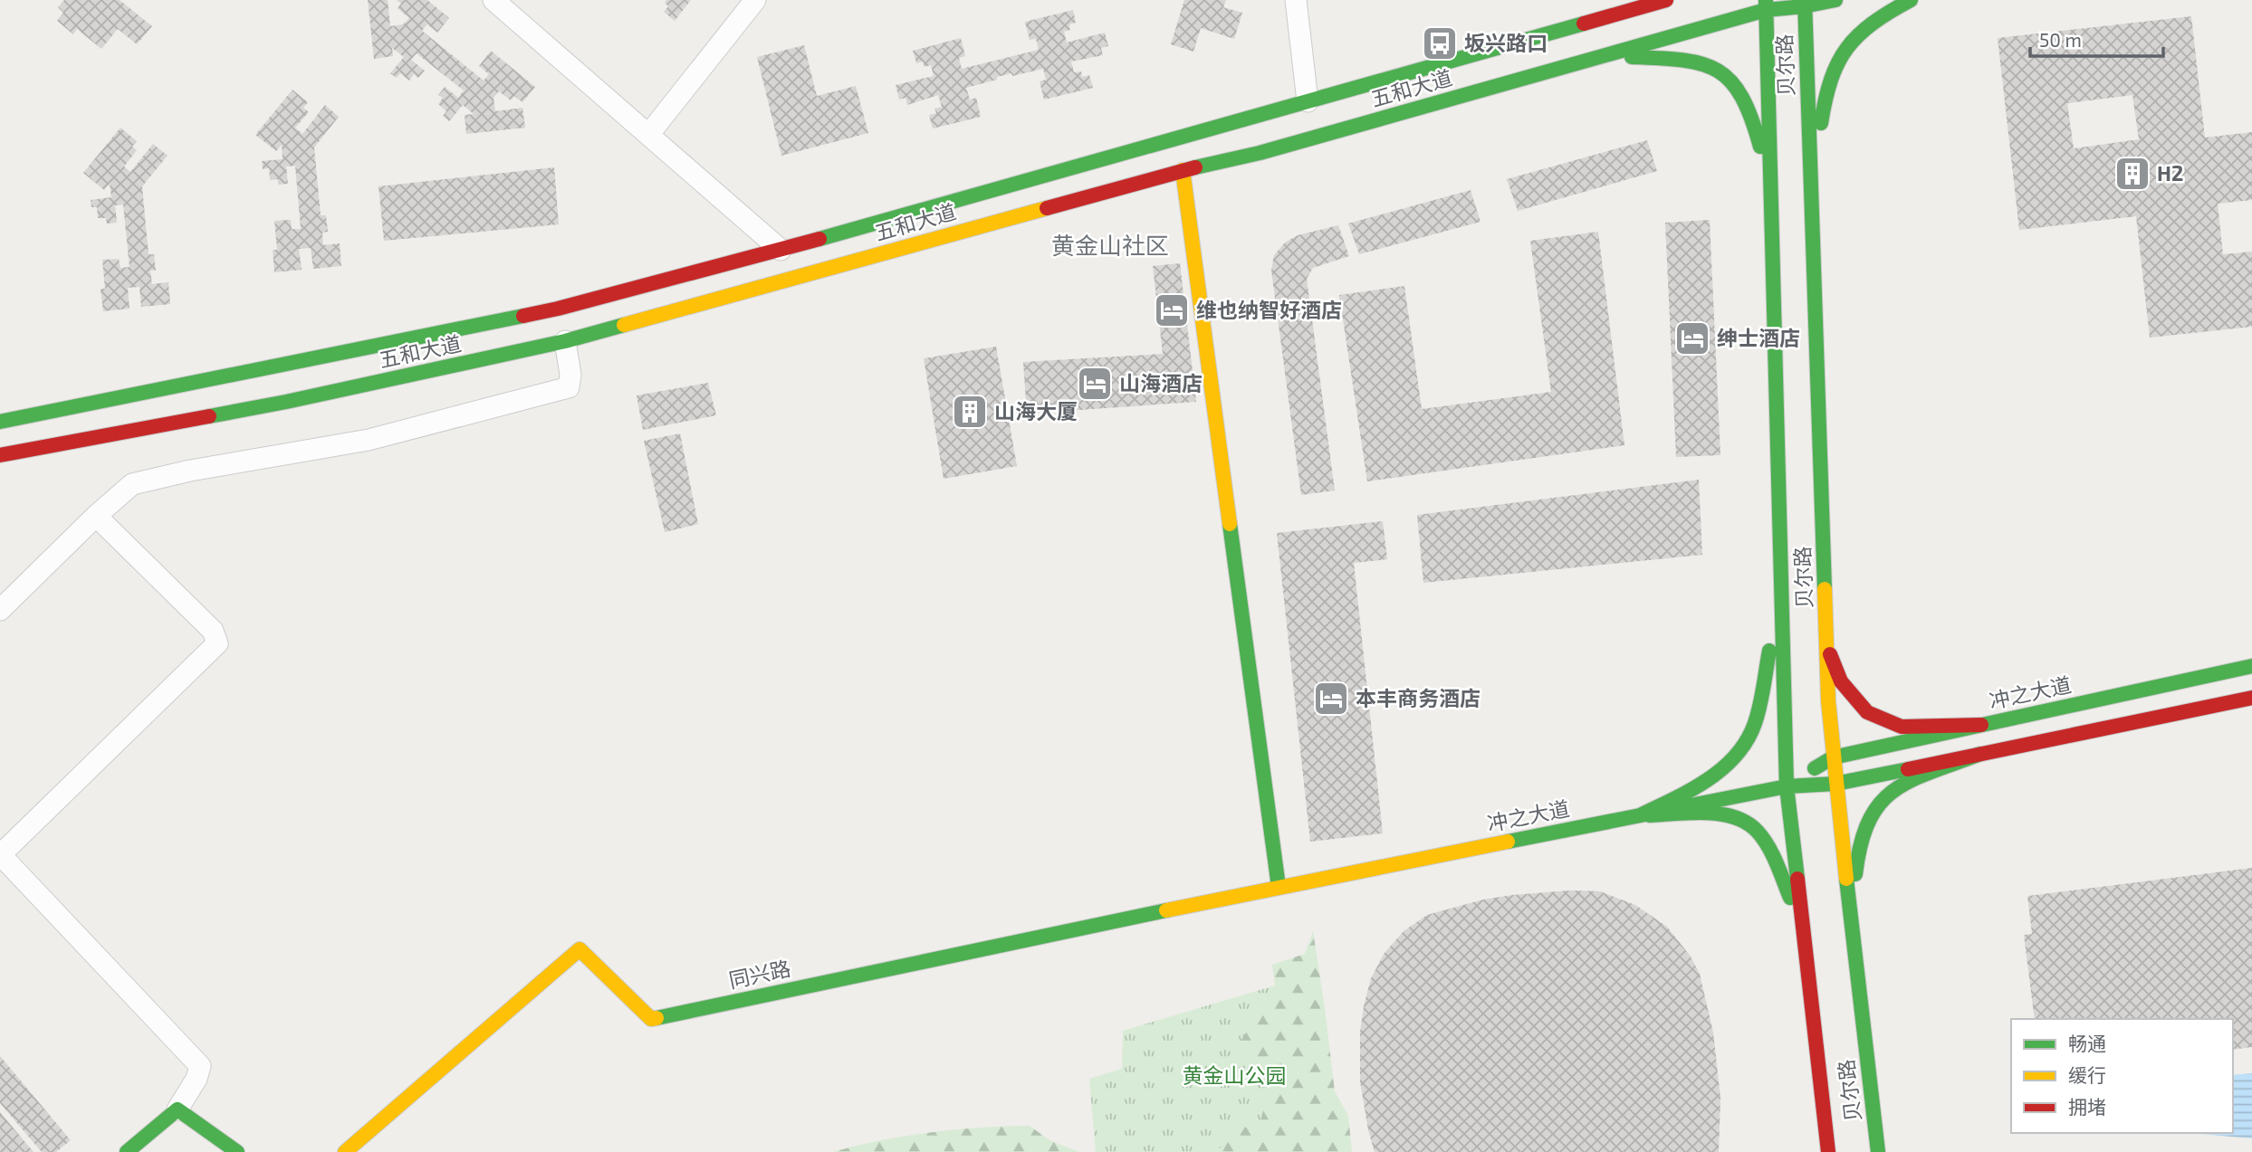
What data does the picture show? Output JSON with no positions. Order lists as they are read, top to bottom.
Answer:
{
  "streets": {
    "main road": [
      "贝尔路",
      "五和大道",
      "冲之大道",
      "同兴路"
    ]
  },
  "crossings": [
    ["贝尔路", "五和大道"],
    ["贝尔路", "冲之大道"],
    ["冲之大道", "同兴路"]
  ],
  "districts": ["黄金山社区"],
  "parks": ["黄金山公园"],
  "places": {
    "bus stop": ["坂兴路口"],
    "building": ["H2", "山海大厦"],
    "hotel": [
      "维也纳智好酒店",
      "绅士酒店",
      "山海酒店",
      "本丰商务酒店"
    ]
  },
  "legend": ["畅通", "缓行", "拥堵"],
  "scale_bar": "50 m"
}
